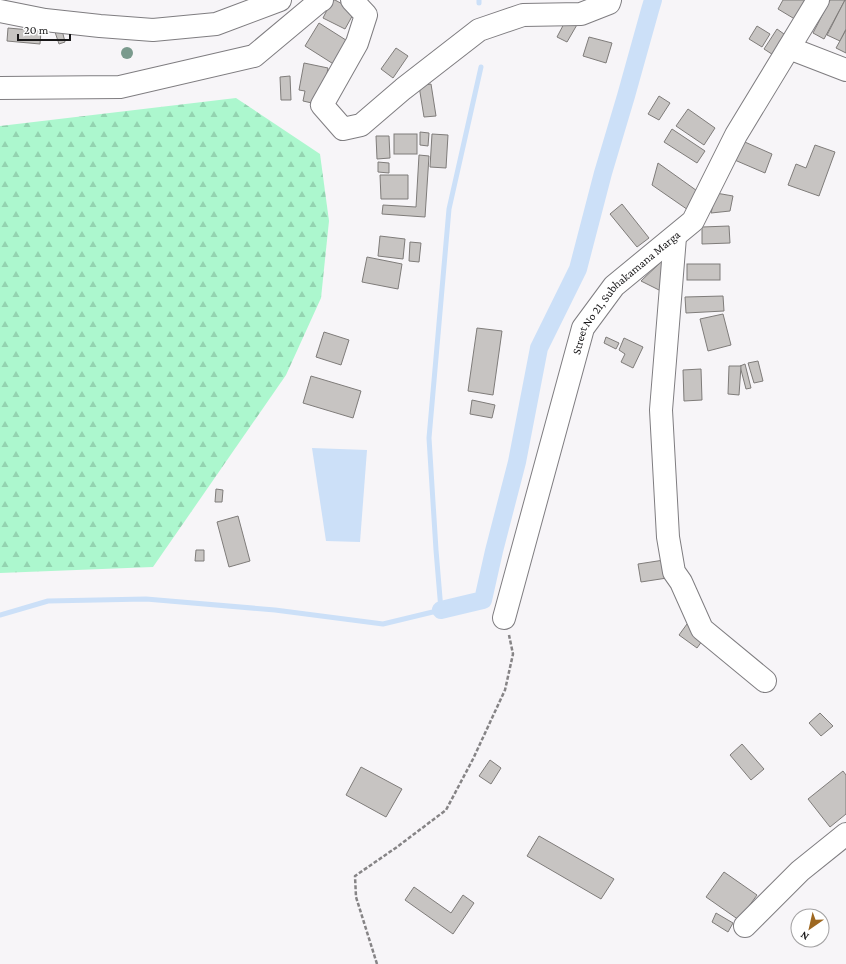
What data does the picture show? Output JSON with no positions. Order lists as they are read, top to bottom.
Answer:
{
  "streets": {
    "street": ["Street No 21, Subhakamana Marga"]
  },
  "scale_bar": "20 m",
  "north": "bottom left"
}
